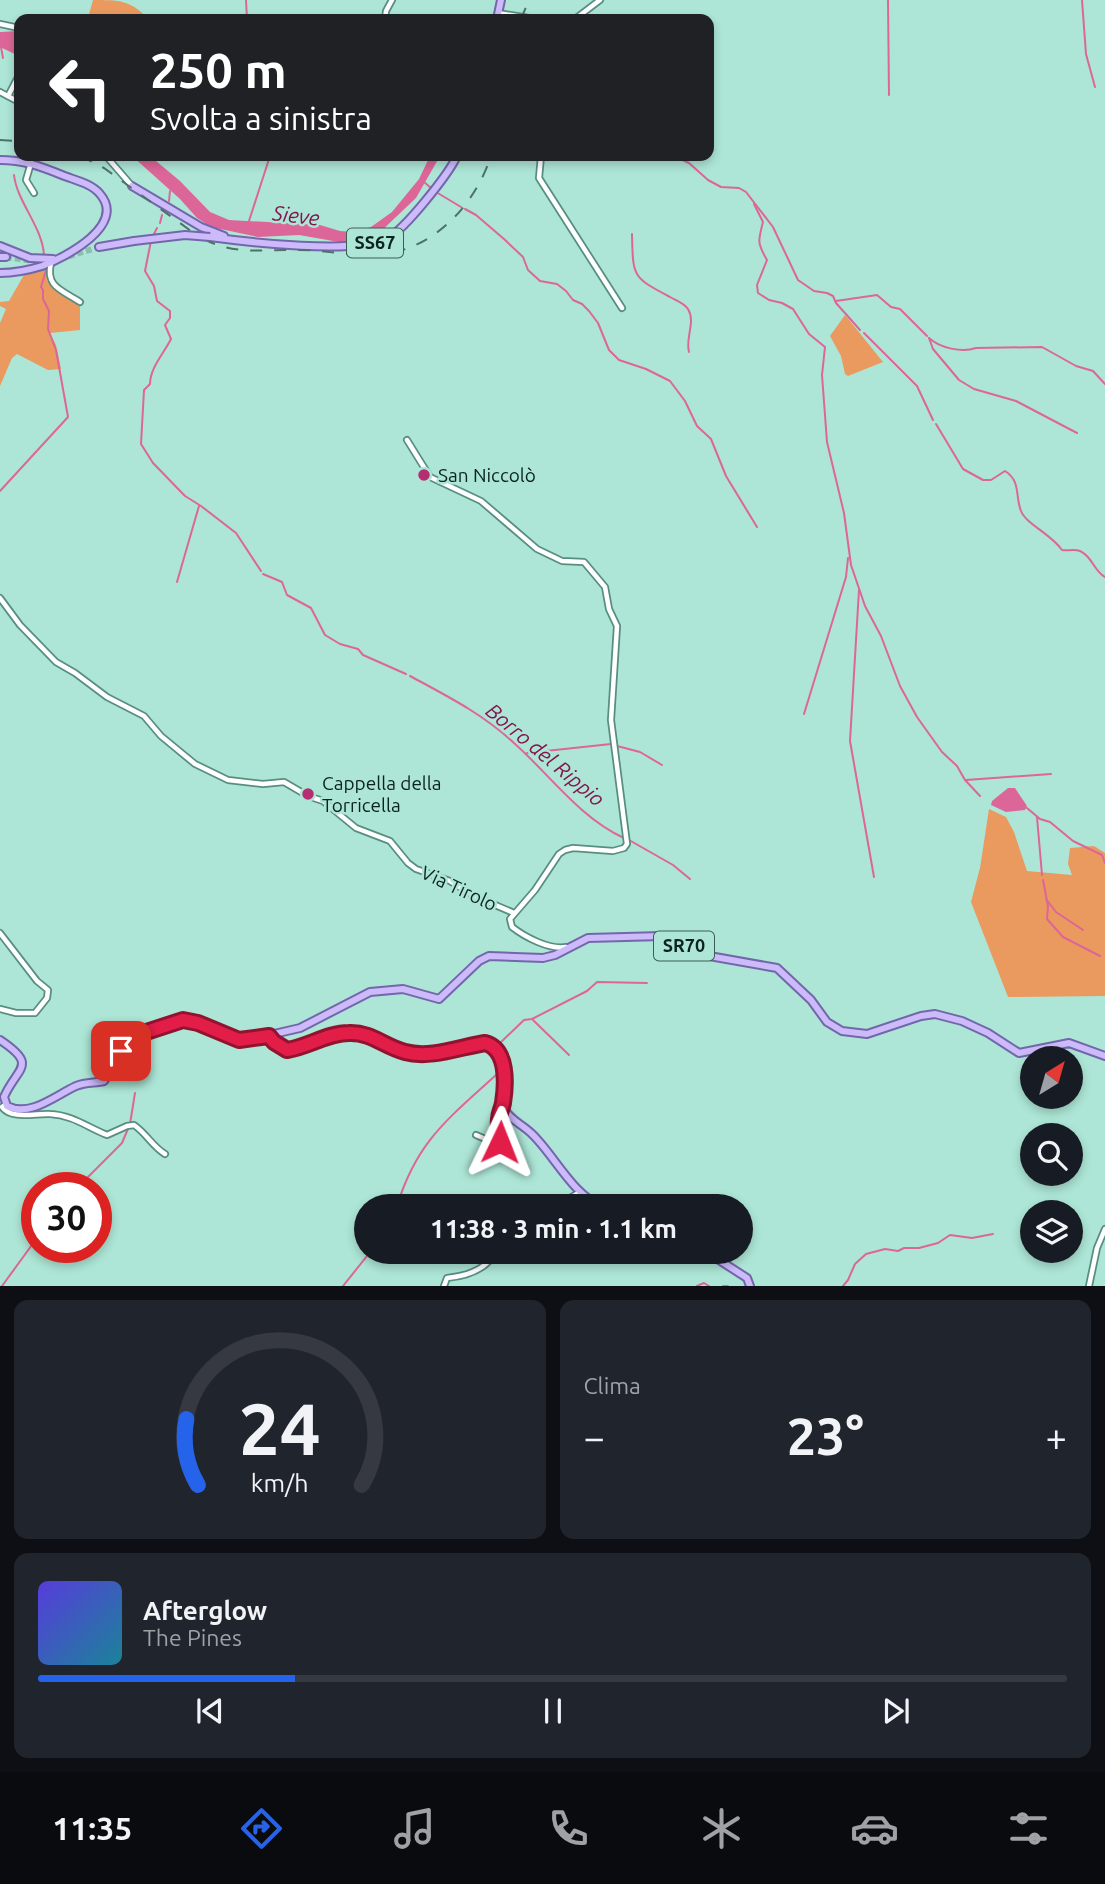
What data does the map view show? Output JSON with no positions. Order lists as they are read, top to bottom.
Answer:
{
  "streets": {
    "main road": ["SS67", "SR70"],
    "street": ["Via Tirolo"]
  },
  "water": ["Sieve", "Borro del Rippio"],
  "places": ["San Niccolò", "Cappella della Torricella"],
  "north": "top right",
  "page": {
    "turn": ["250 m", "Svolta a sinistra"],
    "limit": "30",
    "trip": "11:38 · 3 min · 1.1 km",
    "tile": "Clima",
    "heat": ["−", "23°", "+"],
    "song": ["Afterglow", "The Pines"],
    "tabs": "11:35",
    "gauge": ["24", "km/h"]
  }
}
